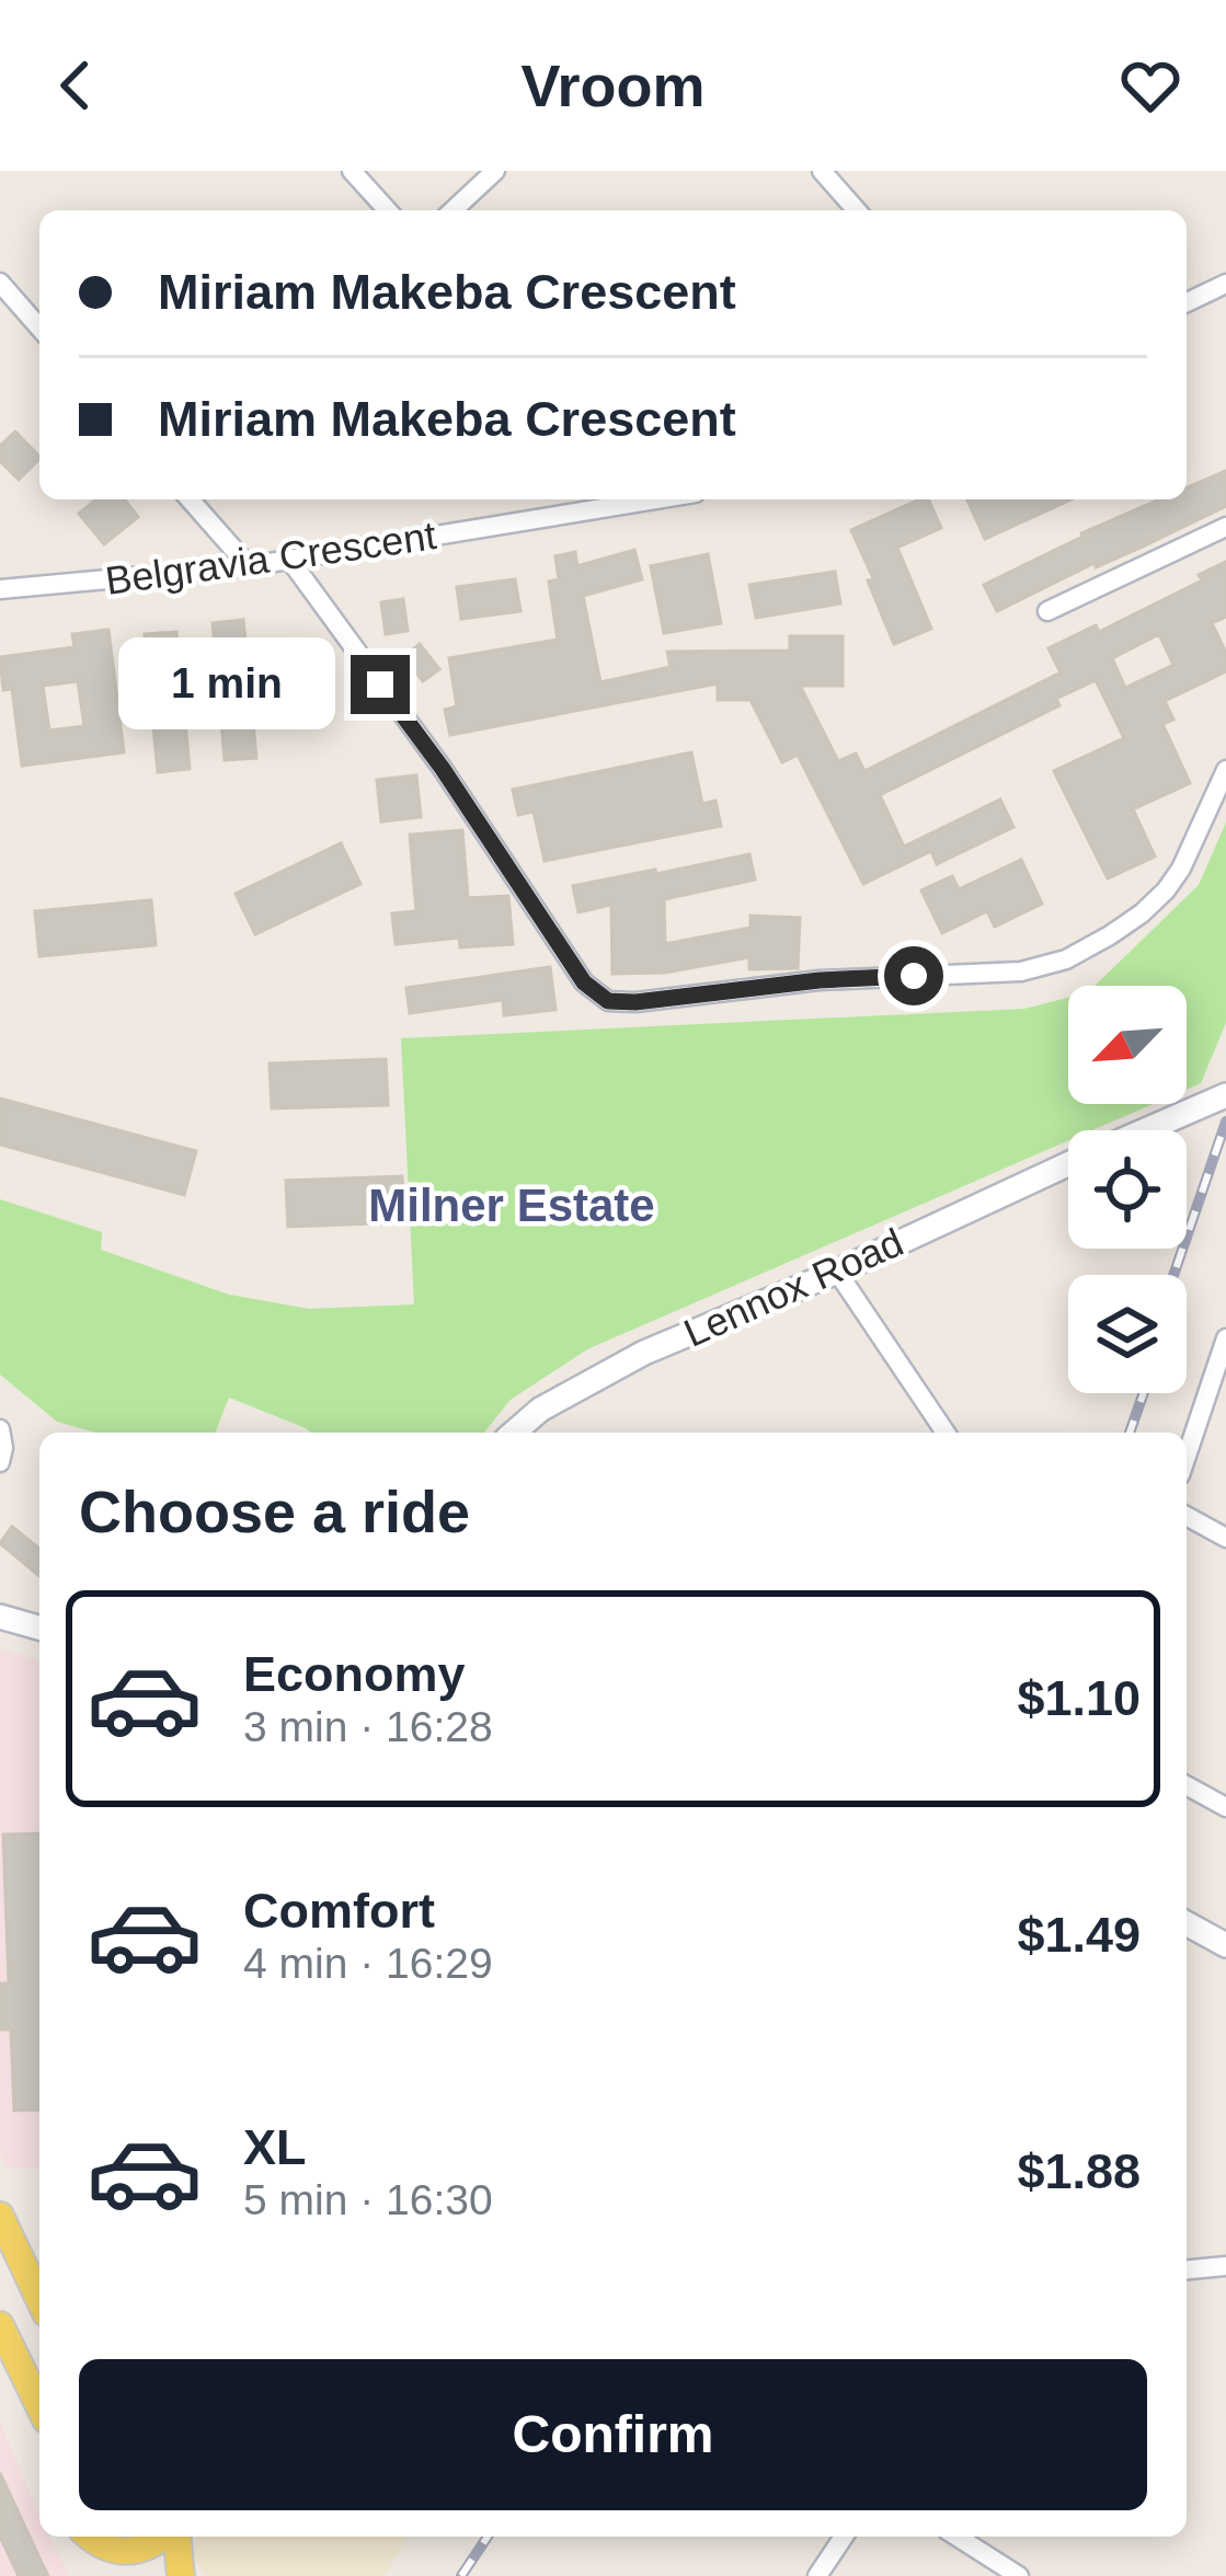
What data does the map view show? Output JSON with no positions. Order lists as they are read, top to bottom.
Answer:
{
  "streets": {
    "street": ["Belgravia Crescent", "Lennox Road"]
  },
  "districts": ["Milner Estate"],
  "north": "bottom left",
  "page": {
    "header": "Vroom",
    "banner": ["Miriam Makeba Crescent", "Miriam Makeba Crescent"],
    "bubble": "1 min",
    "heading": "Choose a ride",
    "list": [
      {
        "name": "Economy",
        "note": "3 min · 16:28",
        "value": "$1.10"
      },
      {
        "name": "Comfort",
        "note": "4 min · 16:29",
        "value": "$1.49"
      },
      {
        "name": "XL",
        "note": "5 min · 16:30",
        "value": "$1.88"
      }
    ],
    "buttons": "Confirm"
  }
}
